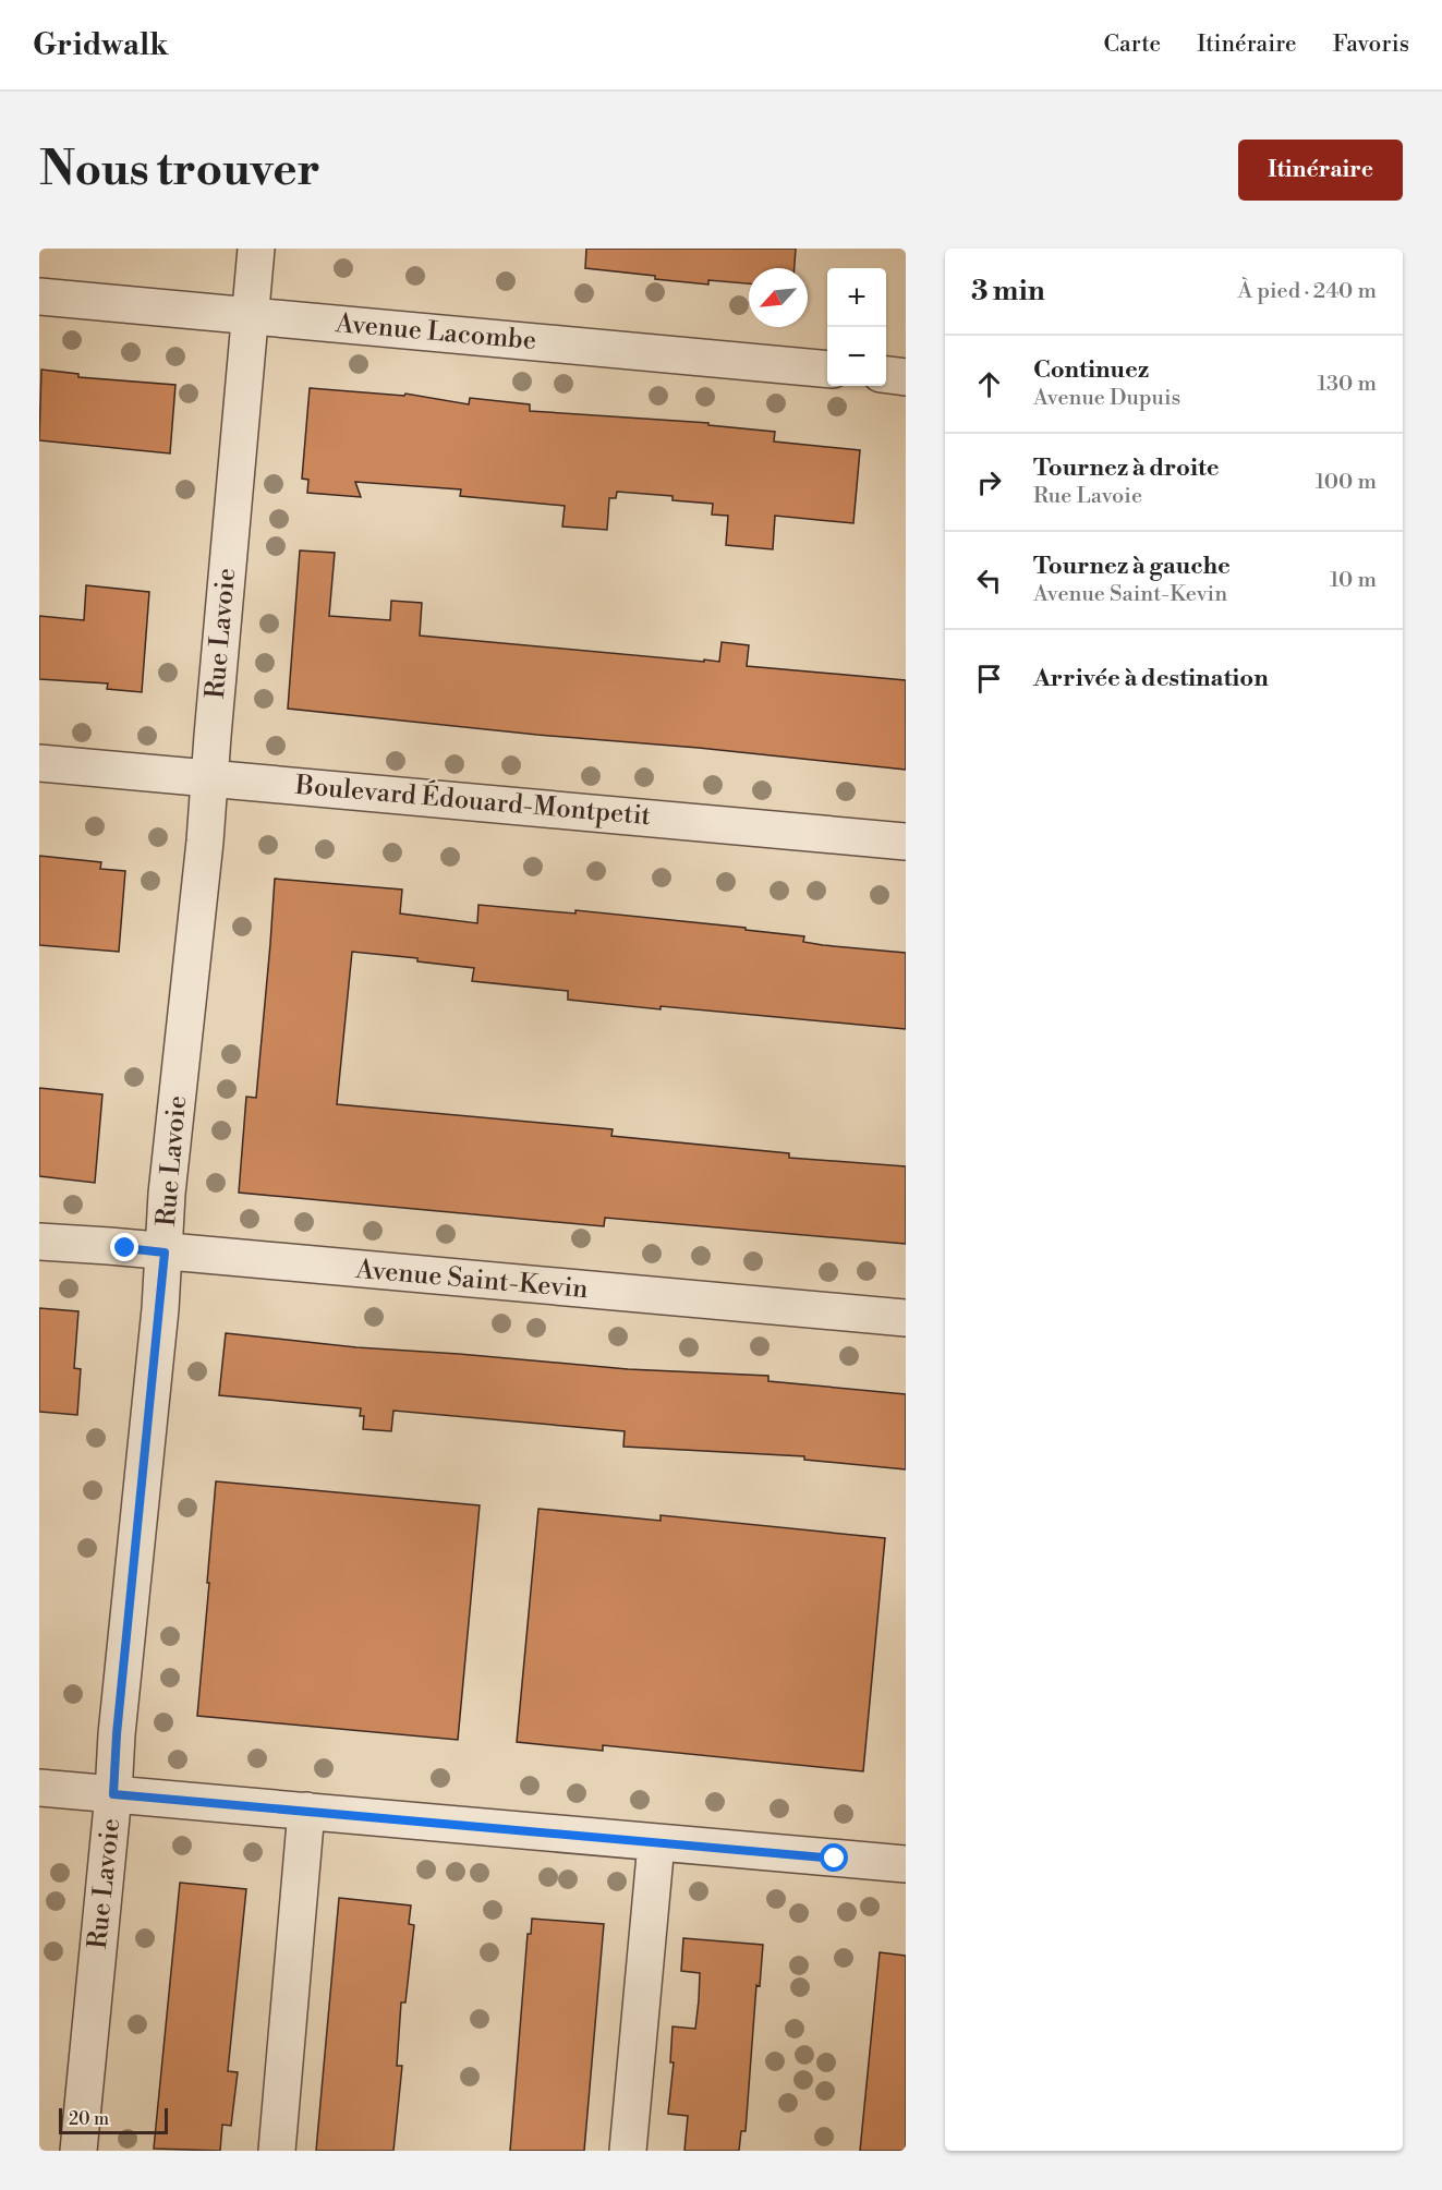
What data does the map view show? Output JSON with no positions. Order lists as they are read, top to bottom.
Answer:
{
  "streets": {
    "street": [
      "Avenue Lacombe",
      "Rue Lavoie",
      "Boulevard Édouard-Montpetit",
      "Avenue Saint-Kevin"
    ]
  },
  "crossings": [
    ["Avenue Lacombe", "Rue Lavoie"],
    ["Rue Lavoie", "Boulevard Édouard-Montpetit"],
    ["Rue Lavoie", "Avenue Saint-Kevin"]
  ],
  "scale_bar": "20 m",
  "north": "bottom left",
  "page": {
    "header": "Gridwalk",
    "nav": ["Carte", "Itinéraire", "Favoris"],
    "buttons": "Itinéraire",
    "title": "Nous trouver",
    "heading": ["3 min", "À pied · 240 m"],
    "map_buttons": ["+", "−"],
    "list": [
      ["Continuez", "Avenue Dupuis", "130 m"],
      ["Tournez à droite", "Rue Lavoie", "100 m"],
      ["Tournez à gauche", "Avenue Saint-Kevin", "10 m"],
      "Arrivée à destination"
    ],
    "scale": "20 m"
  }
}
